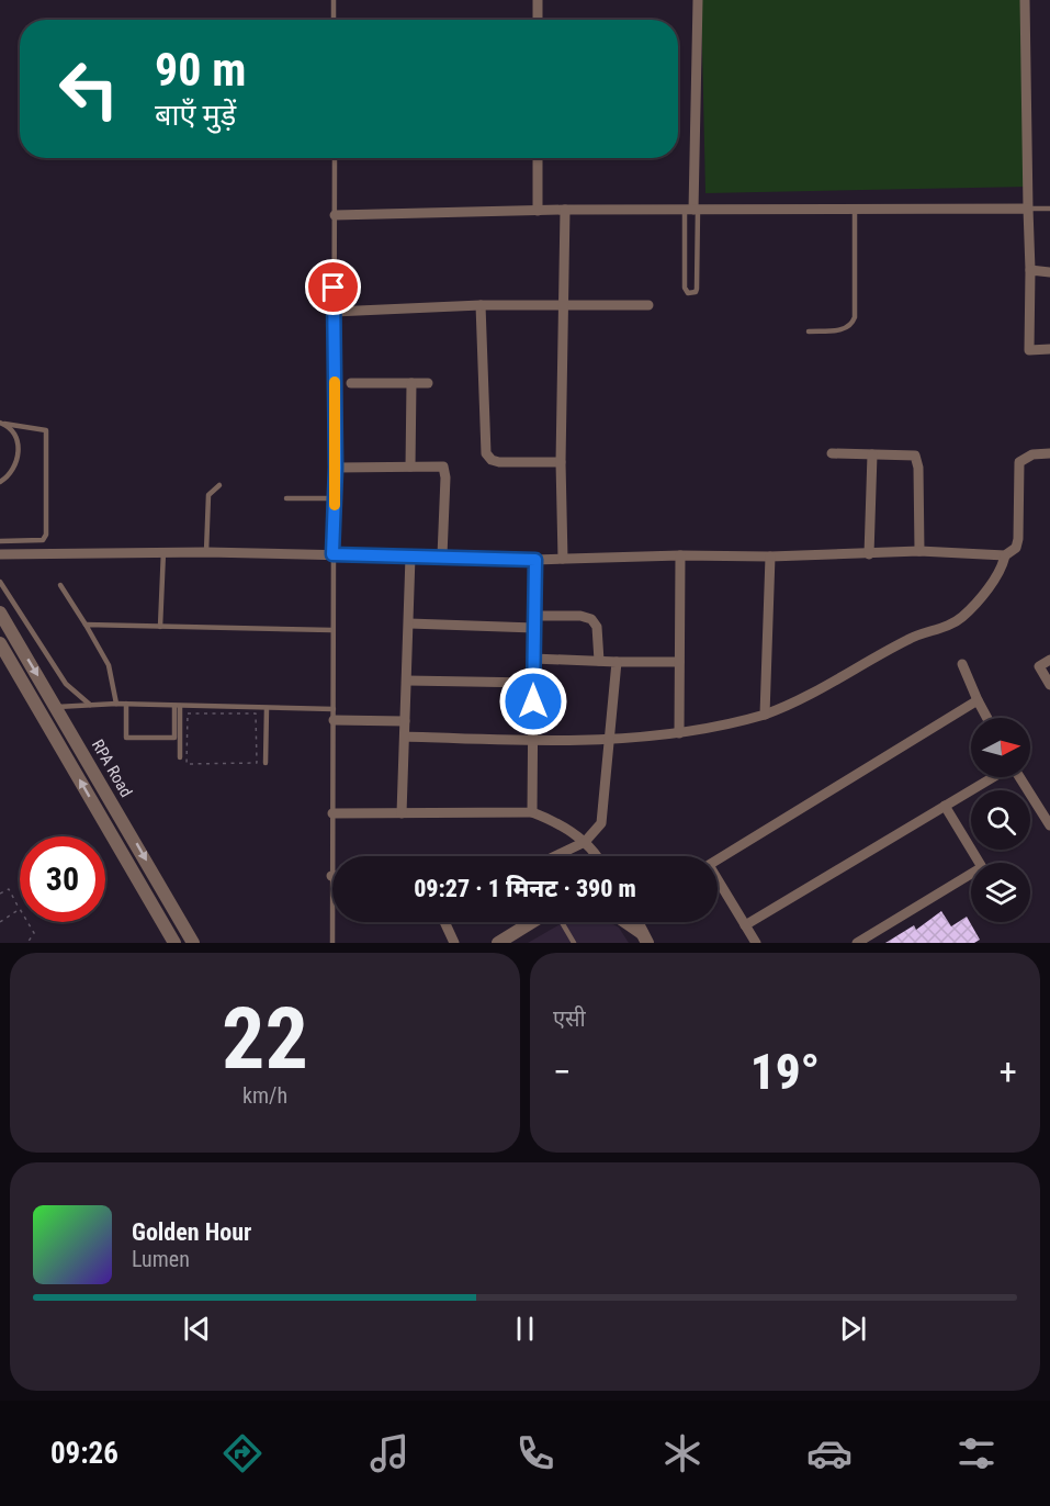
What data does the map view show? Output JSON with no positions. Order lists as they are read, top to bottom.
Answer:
{
  "streets": {
    "street": ["RPA Road"]
  },
  "north": "right",
  "page": {
    "turn": ["90 m", "बाएँ मुड़ें"],
    "limit": "30",
    "trip": "09:27 · 1 मिनट · 390 m",
    "tile": [
      ["22", "km/h"],
      "एसी"
    ],
    "heat": ["−", "19°", "+"],
    "song": ["Golden Hour", "Lumen"],
    "tabs": "09:26"
  }
}
